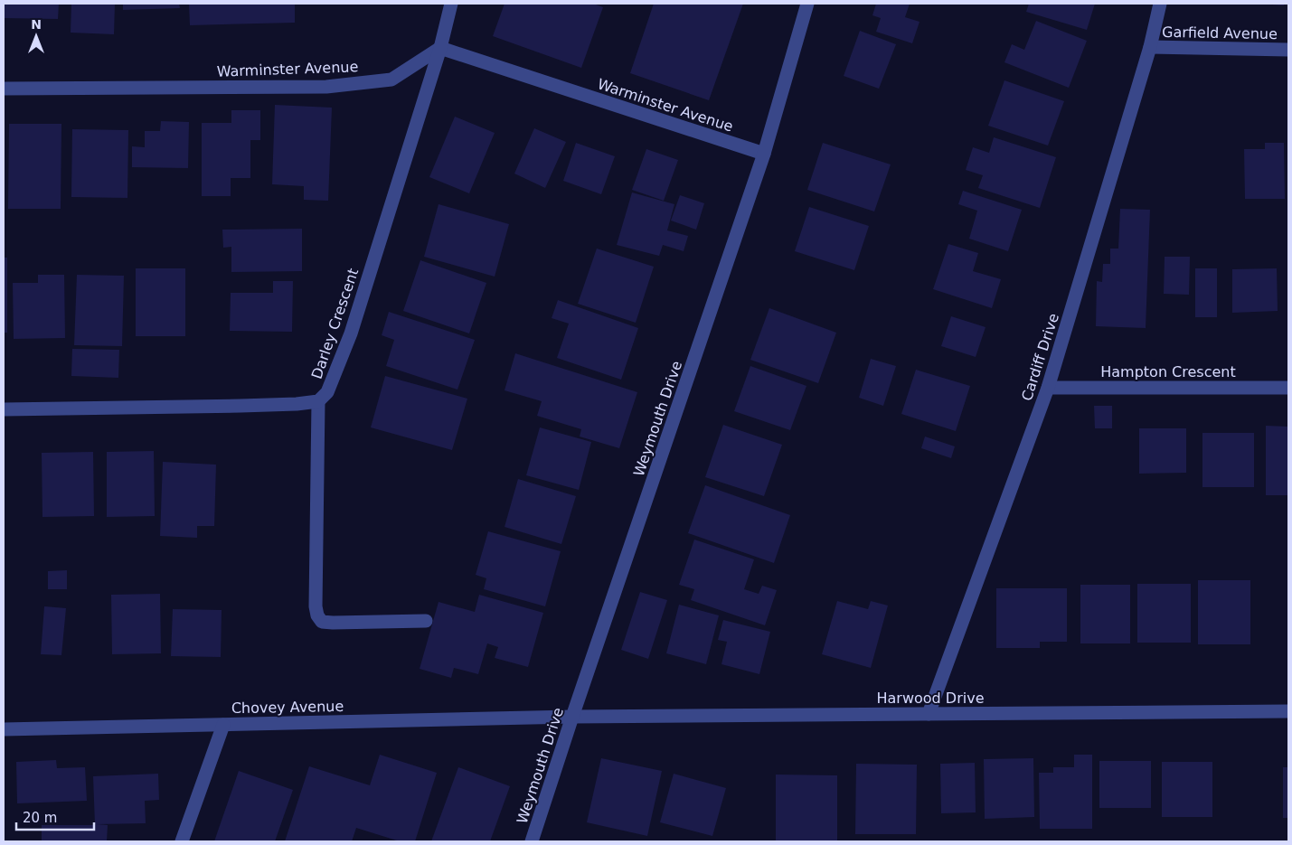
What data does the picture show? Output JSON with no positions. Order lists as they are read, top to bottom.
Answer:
{
  "streets": {
    "street": [
      "Garfield Avenue",
      "Warminster Avenue",
      "Darley Crescent",
      "Cardiff Drive",
      "Hampton Crescent",
      "Weymouth Drive",
      "Harwood Drive",
      "Chovey Avenue"
    ]
  },
  "crossings": [
    ["Garfield Avenue", "Cardiff Drive"],
    ["Warminster Avenue", "Darley Crescent"],
    ["Warminster Avenue", "Weymouth Drive"],
    ["Cardiff Drive", "Hampton Crescent"],
    ["Cardiff Drive", "Harwood Drive"],
    ["Weymouth Drive", "Harwood Drive"],
    ["Weymouth Drive", "Chovey Avenue"],
    ["Harwood Drive", "Chovey Avenue"]
  ],
  "scale_bar": "20 m",
  "north": "top"
}
